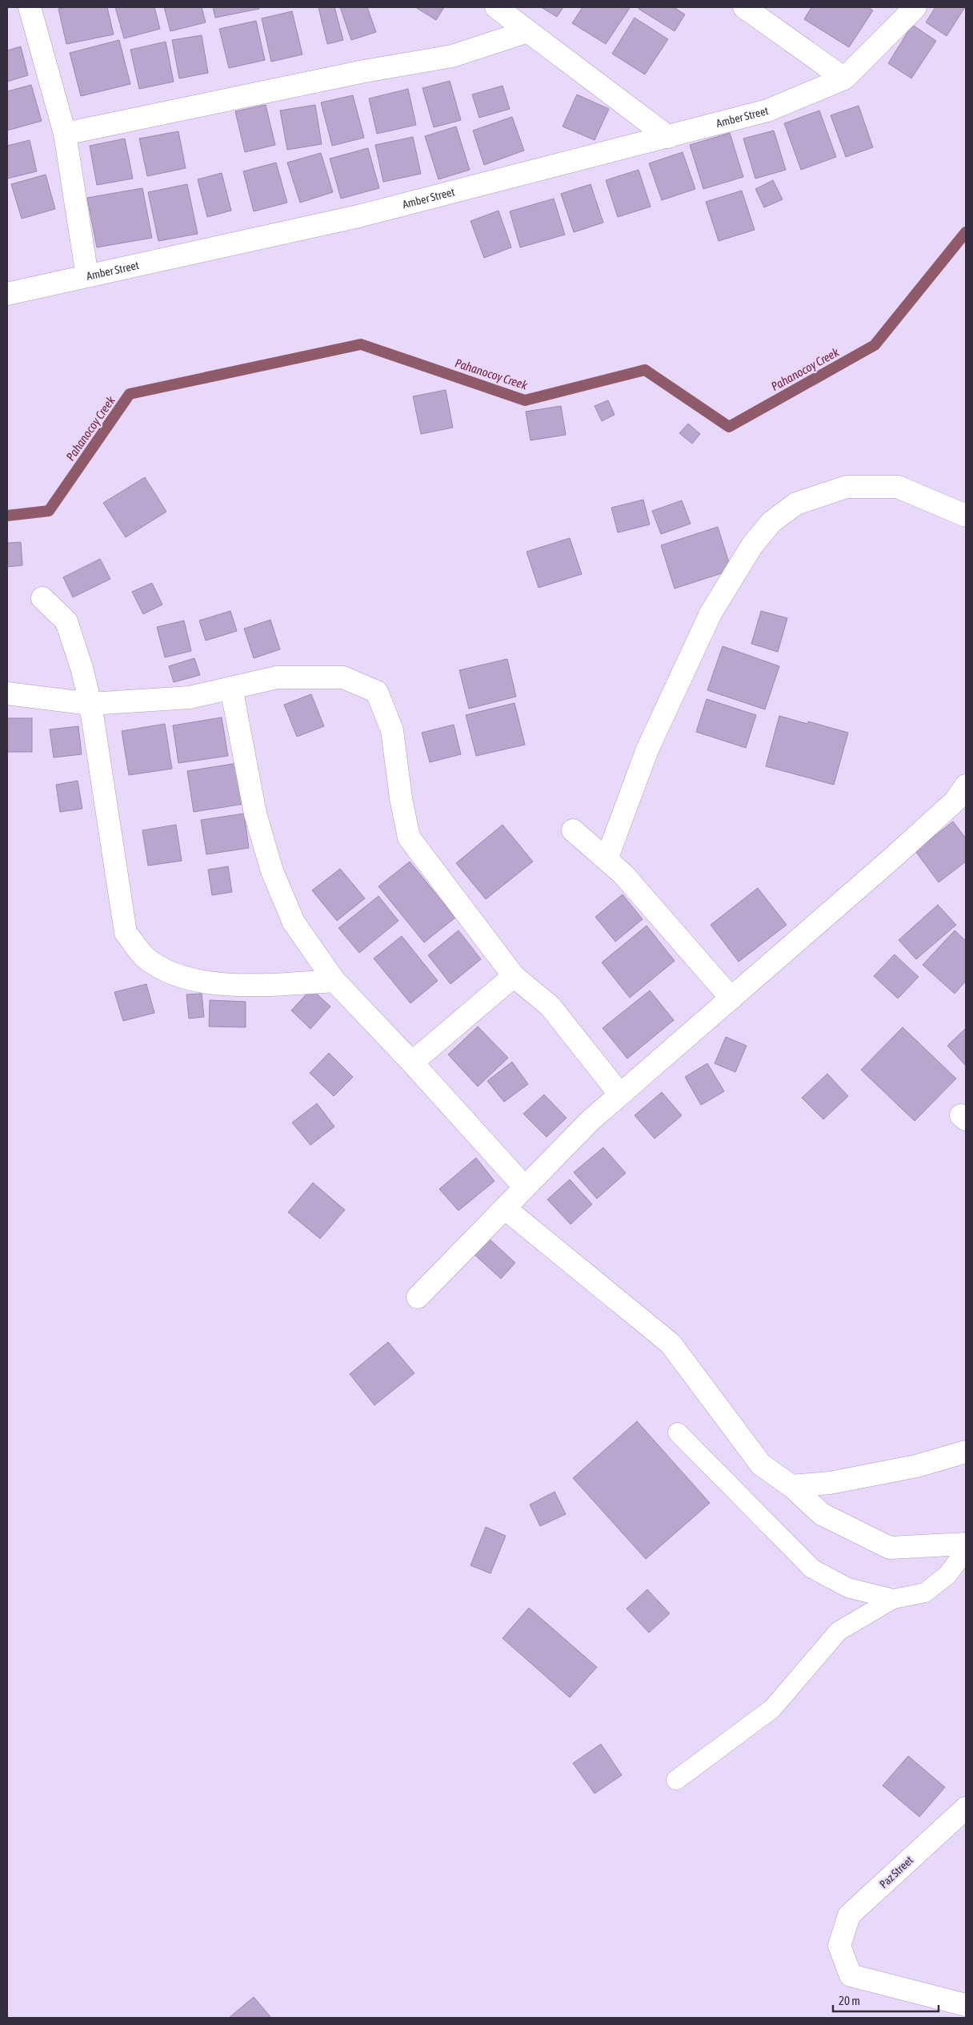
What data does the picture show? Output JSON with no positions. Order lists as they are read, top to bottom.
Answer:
{
  "streets": {
    "street": ["Amber Street", "Paz Street"]
  },
  "water": ["Pahanocoy Creek"],
  "scale_bar": "20 m"
}
